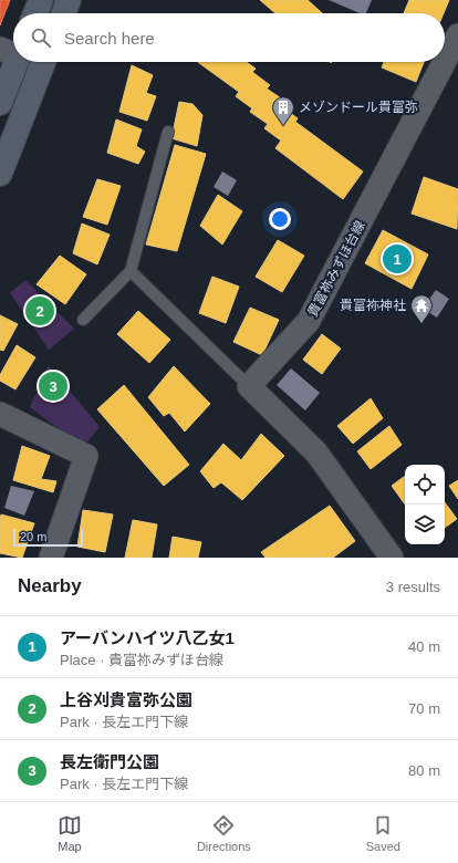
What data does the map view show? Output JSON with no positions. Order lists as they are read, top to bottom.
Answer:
{
  "streets": {
    "street": ["貴富祢みずほ台線"]
  },
  "places": {
    "building": ["メゾンドール貴富弥"],
    "temple": ["貴富祢神社"]
  },
  "scale_bar": "20 m",
  "page": {
    "search": "Search here",
    "pins": ["1", "2", "3"],
    "scale": "20 m",
    "heading": ["Nearby", "3 results"],
    "list": [
      {
        "mark": "1",
        "name": "アーバンハイツ八乙女1",
        "note": "Place · 貴富祢みずほ台線",
        "value": "40 m"
      },
      {
        "mark": "2",
        "name": "上谷刈貴富弥公園",
        "note": "Park · 長左エ門下線",
        "value": "70 m"
      },
      {
        "mark": "3",
        "name": "長左衛門公園",
        "note": "Park · 長左エ門下線",
        "value": "80 m"
      }
    ],
    "nav": ["Map", "Directions", "Saved"]
  }
}
